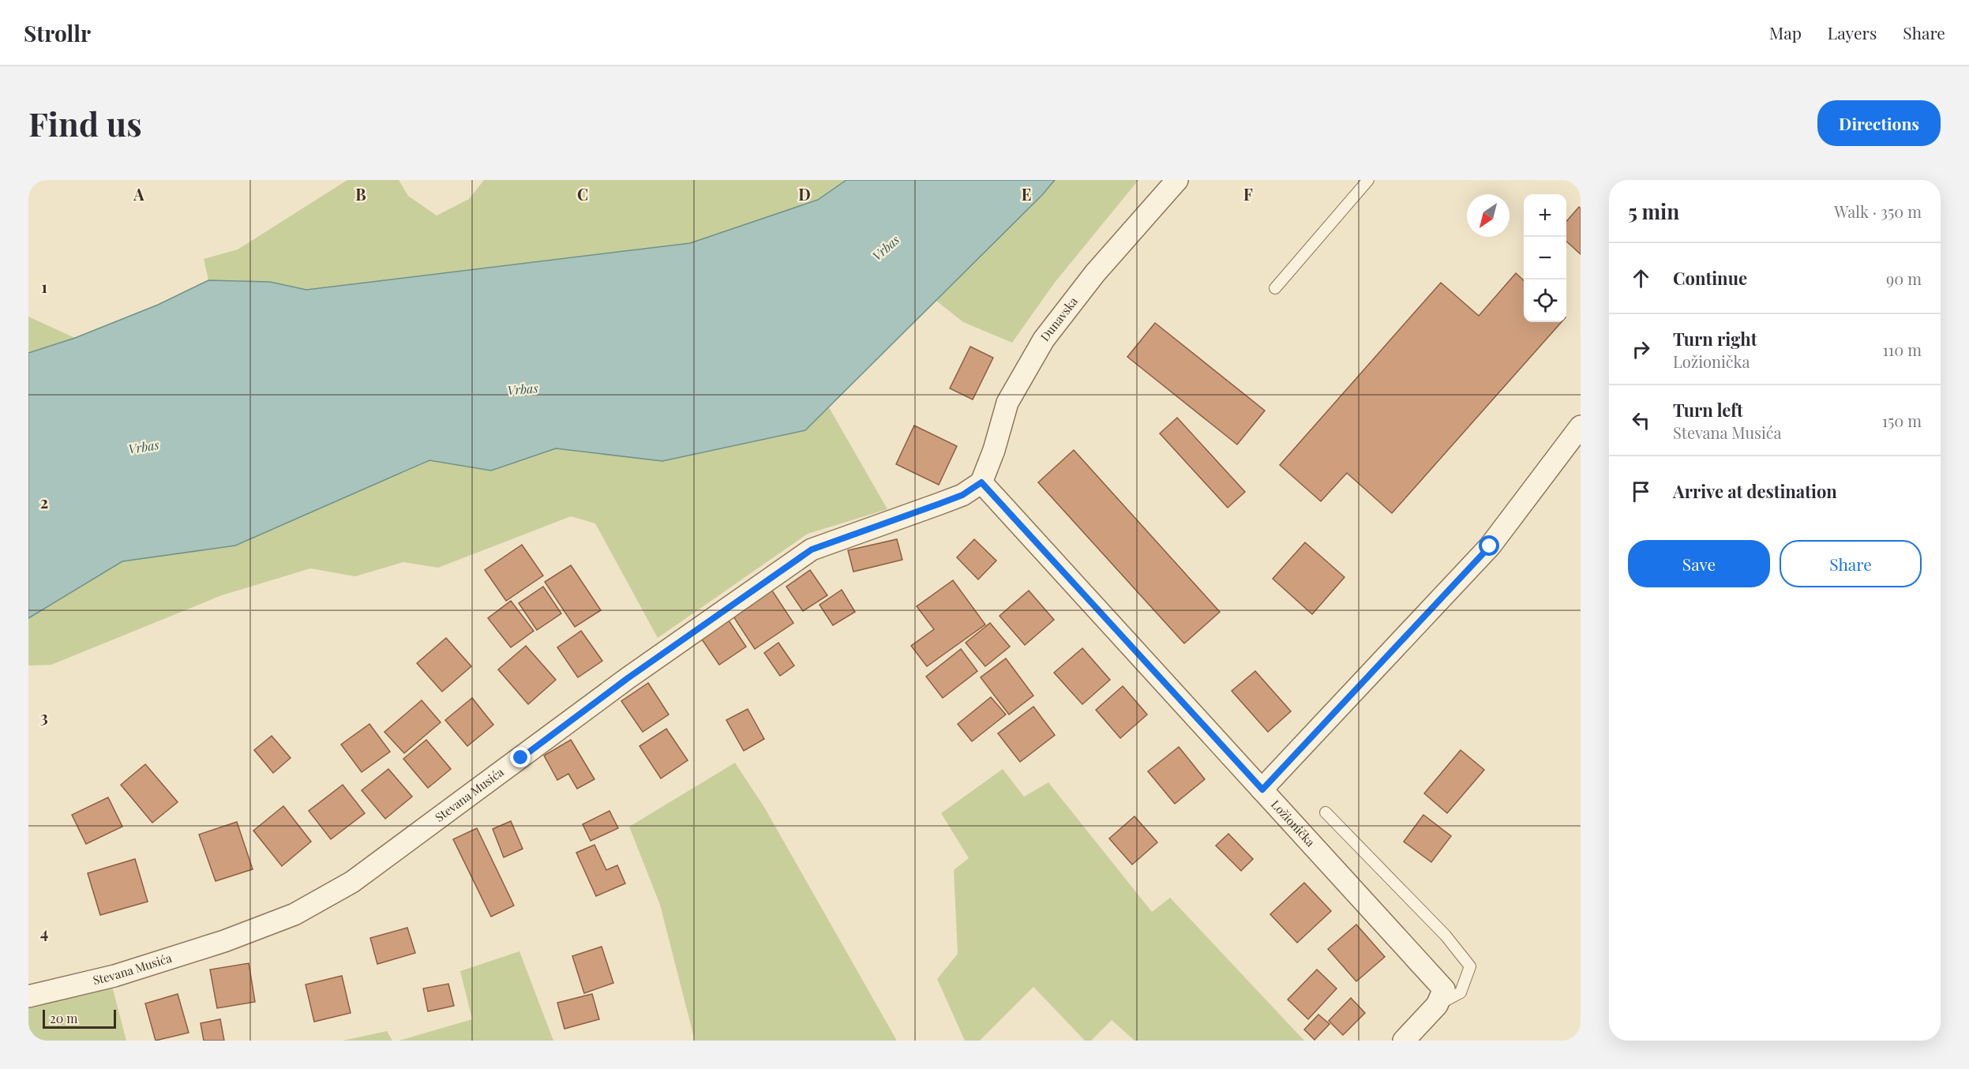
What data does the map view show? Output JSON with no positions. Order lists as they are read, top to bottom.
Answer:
{
  "streets": {
    "street": ["Dunavska", "Stevana Musića", "Ložionička"]
  },
  "crossings": [
    ["Dunavska", "Stevana Musića"],
    ["Dunavska", "Ložionička"],
    ["Stevana Musića", "Ložionička"]
  ],
  "water": ["Vrbas"],
  "scale_bar": "20 m",
  "north": "bottom left",
  "page": {
    "header": "Strollr",
    "nav": ["Map", "Layers", "Share"],
    "buttons": [
      "Directions",
      ["Save", "Share"]
    ],
    "title": "Find us",
    "heading": ["5 min", "Walk · 350 m"],
    "map_buttons": ["+", "−"],
    "list": [
      ["Continue", "90 m"],
      ["Turn right", "Ložionička", "110 m"],
      ["Turn left", "Stevana Musića", "150 m"],
      "Arrive at destination"
    ],
    "scale": "20 m"
  },
  "grid": {
    "columns": [
      "A",
      "B",
      "C",
      "D",
      "E",
      "F"
    ],
    "rows": [
      "1",
      "2",
      "3",
      "4"
    ]
  }
}
